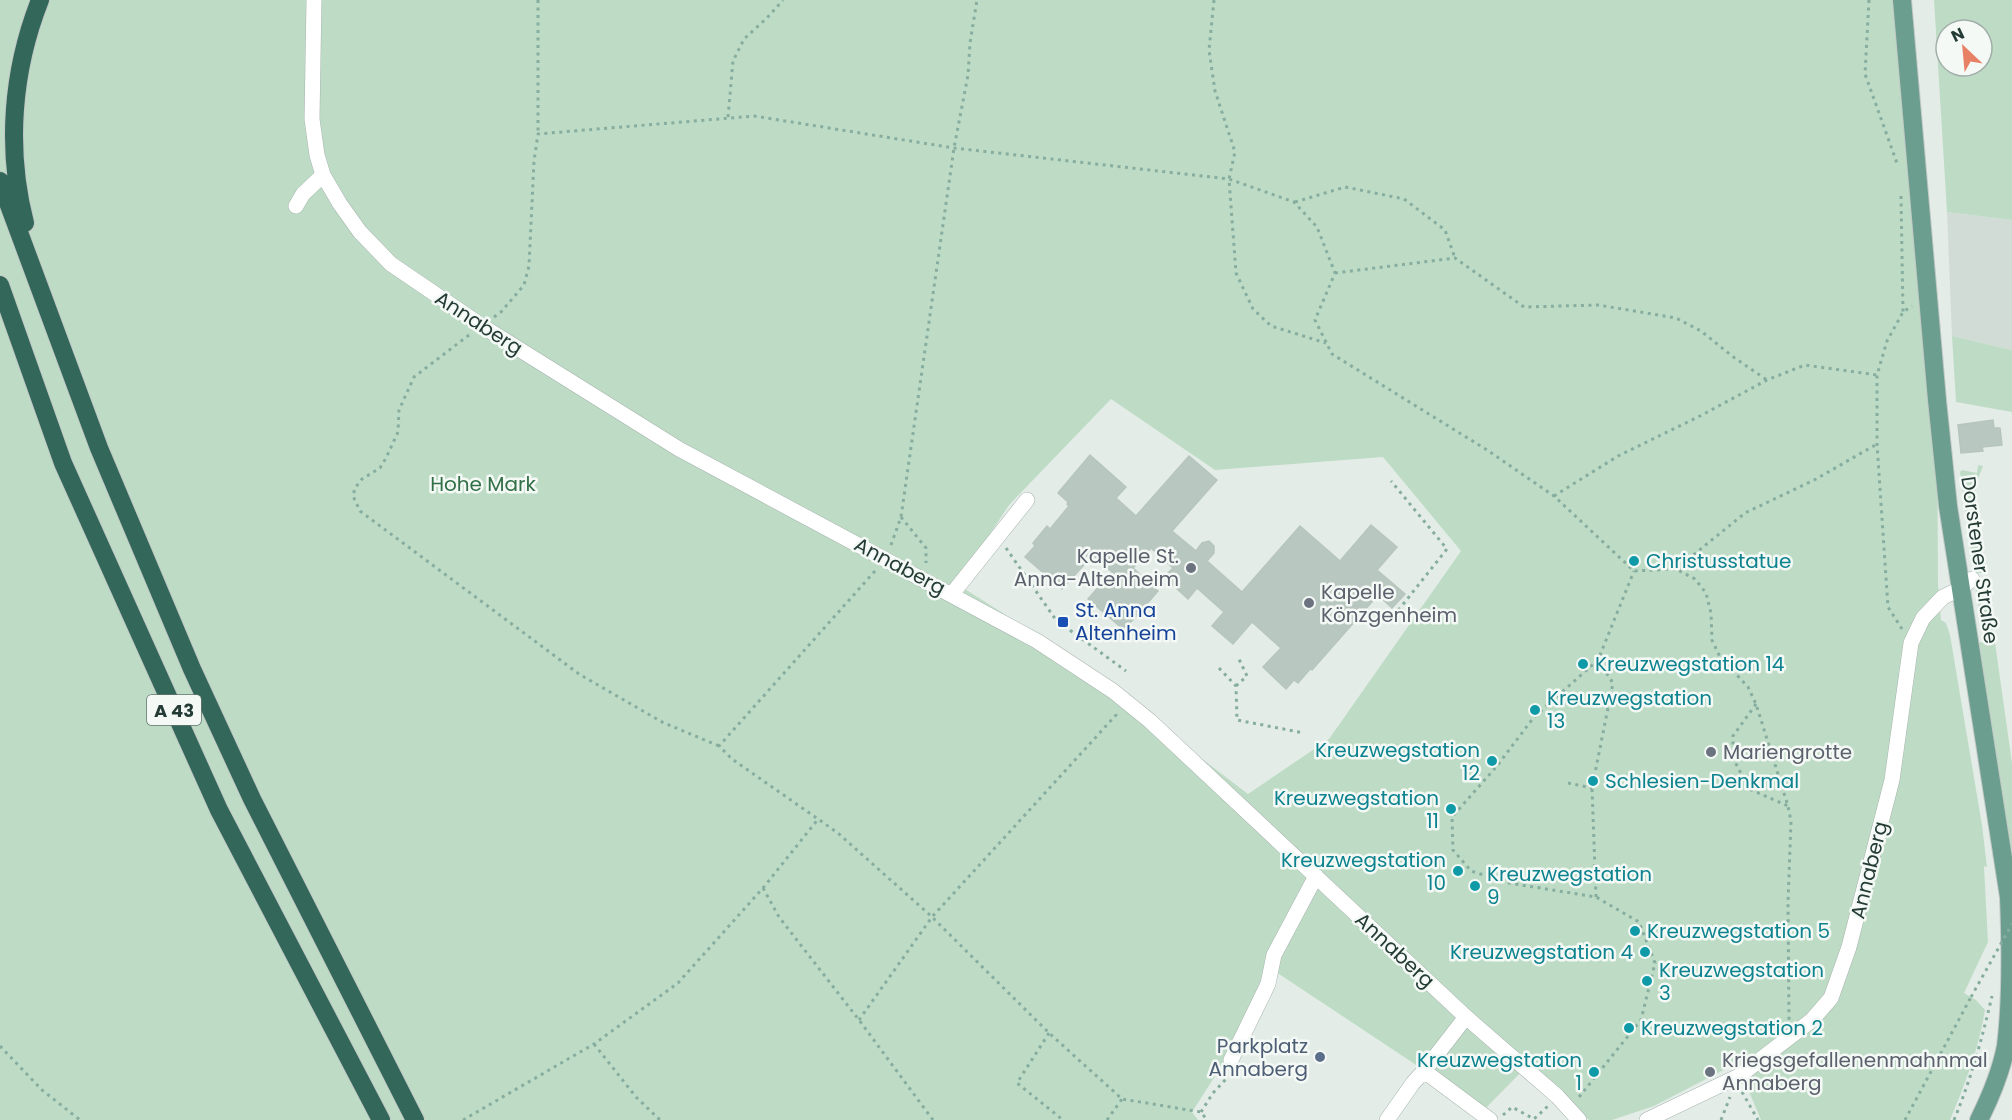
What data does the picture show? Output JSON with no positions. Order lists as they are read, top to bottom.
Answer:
{
  "streets": {
    "highway": ["A 43"],
    "main road": ["Dorstener Straße"],
    "street": ["Annaberg"]
  },
  "crossings": [
    ["Annaberg", "Dorstener Straße"]
  ],
  "parks": ["Hohe Mark"],
  "places": {
    "other": [
      "Christusstatue",
      "Kapelle St. Anna-Altenheim",
      "Kapelle Könzgenheim",
      "Kreuzwegstation 14",
      "Kreuzwegstation 13",
      "Mariengrotte",
      "Kreuzwegstation 12",
      "Schlesien-Denkmal",
      "Kreuzwegstation 11",
      "Kreuzwegstation 10",
      "Kreuzwegstation 9",
      "Kreuzwegstation 5",
      "Kreuzwegstation 4",
      "Kreuzwegstation 3",
      "Kreuzwegstation 2",
      "Parkplatz Annaberg",
      "Kreuzwegstation 1",
      "Kriegsgefallenenmahnmal Annaberg"
    ],
    "transit": ["St. Anna Altenheim"]
  },
  "north": "top left"
}
